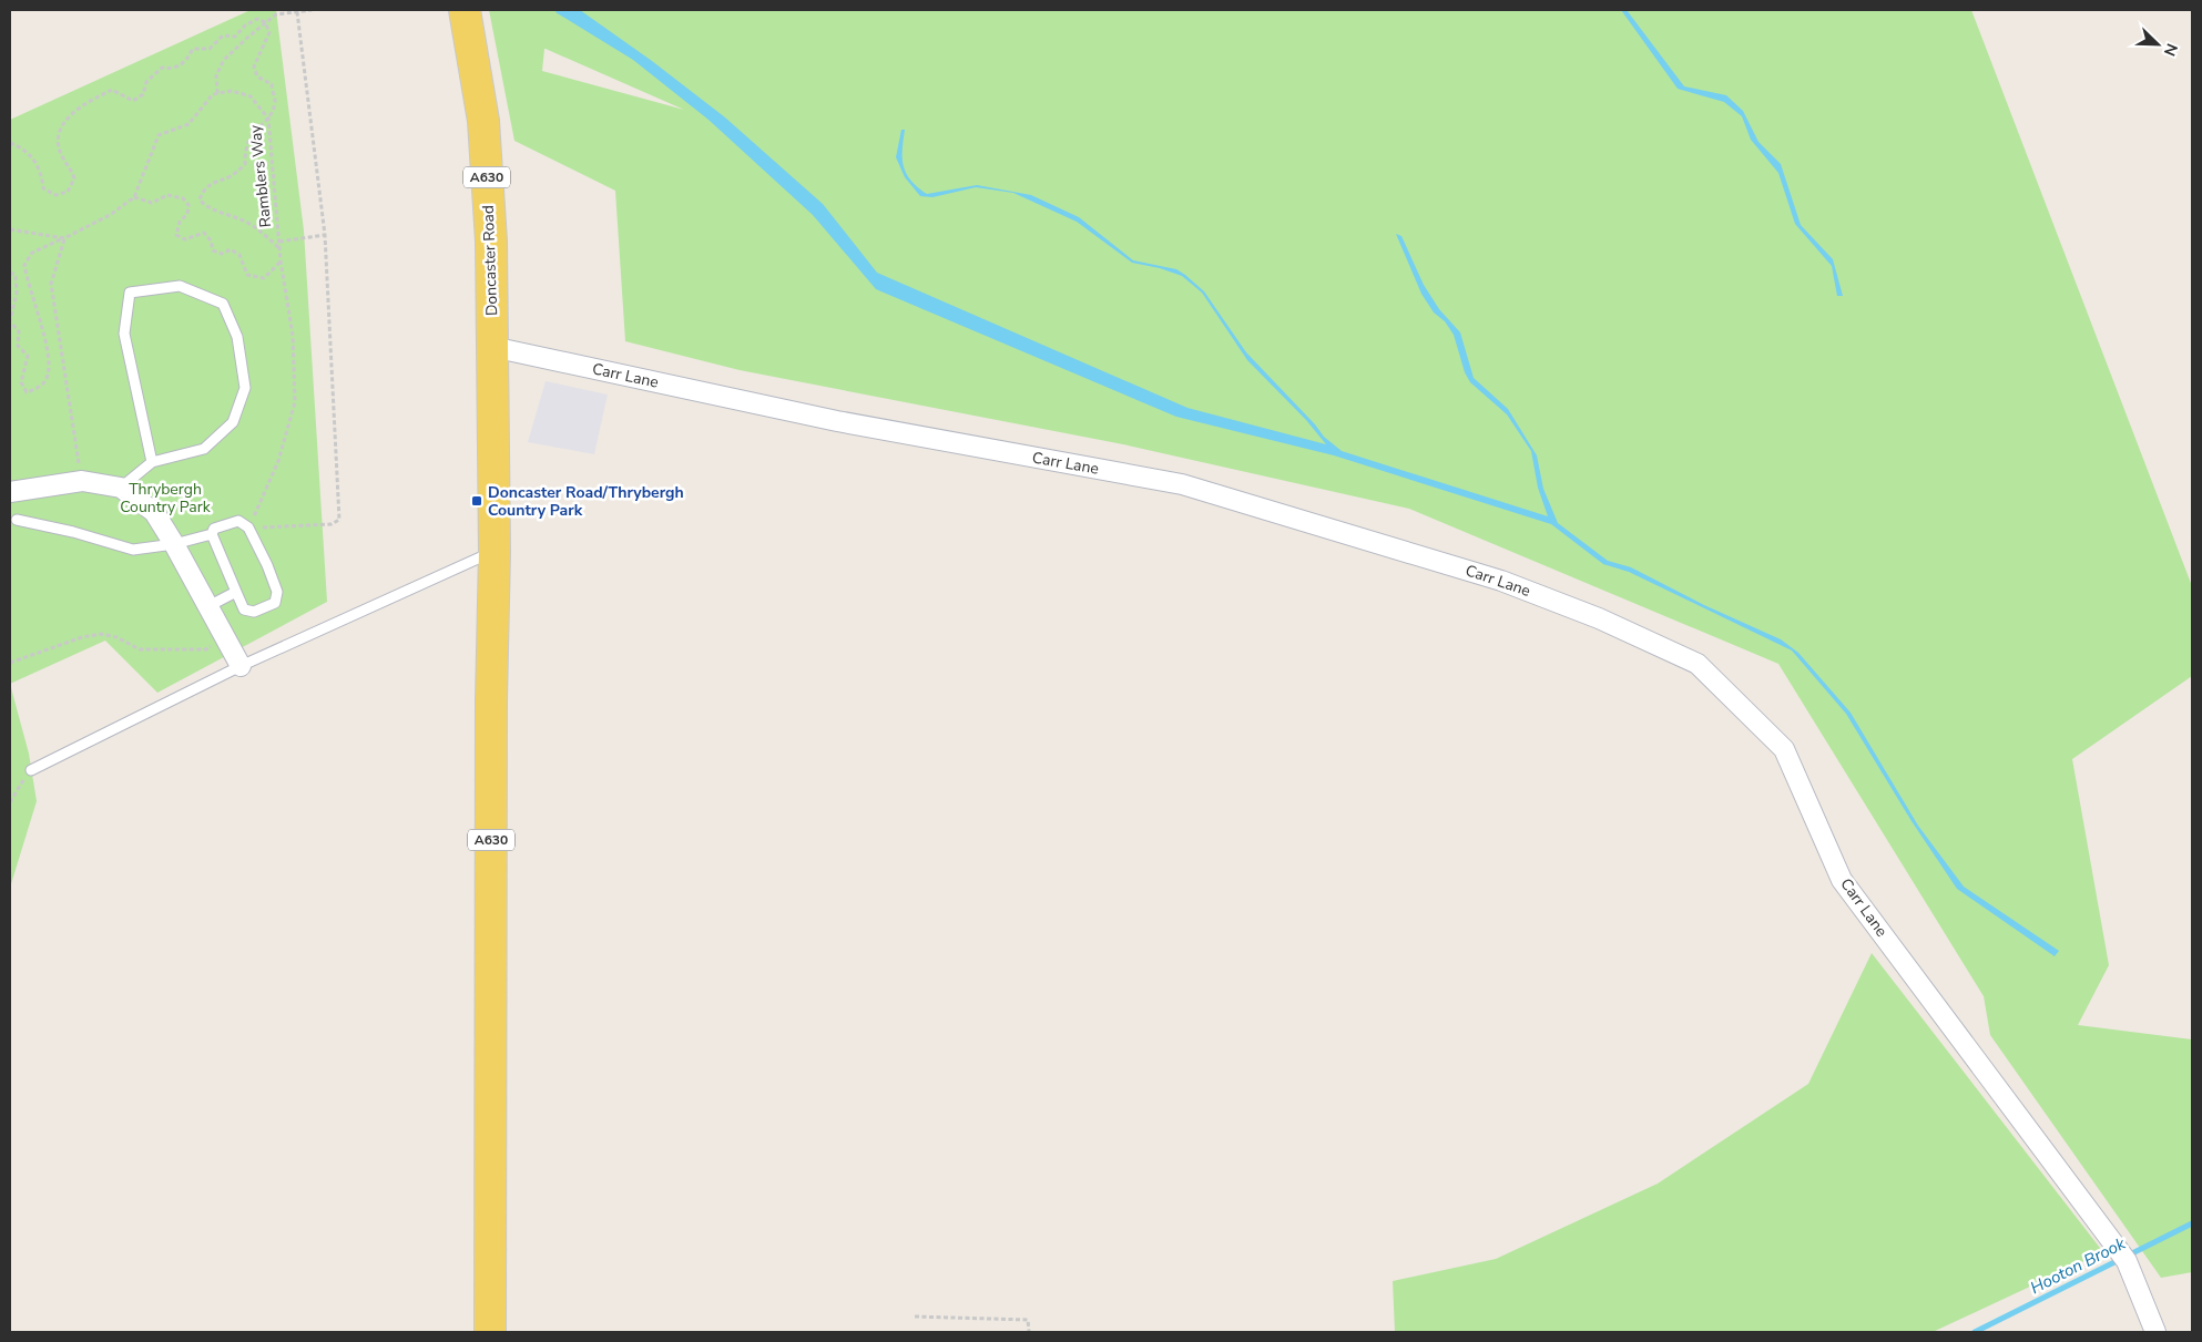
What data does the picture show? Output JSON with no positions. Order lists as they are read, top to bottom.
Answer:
{
  "streets": {
    "main road": ["A630", "Doncaster Road"],
    "street": ["Carr Lane"],
    "path": ["Ramblers Way"]
  },
  "crossings": [
    ["A630", "Doncaster Road"],
    ["A630", "Carr Lane"],
    ["Doncaster Road", "Carr Lane"]
  ],
  "water": ["Hooton Brook"],
  "parks": ["Thrybergh Country Park"],
  "places": {
    "transit": ["Doncaster Road/Thrybergh Country Park"]
  },
  "north": "bottom right"
}
